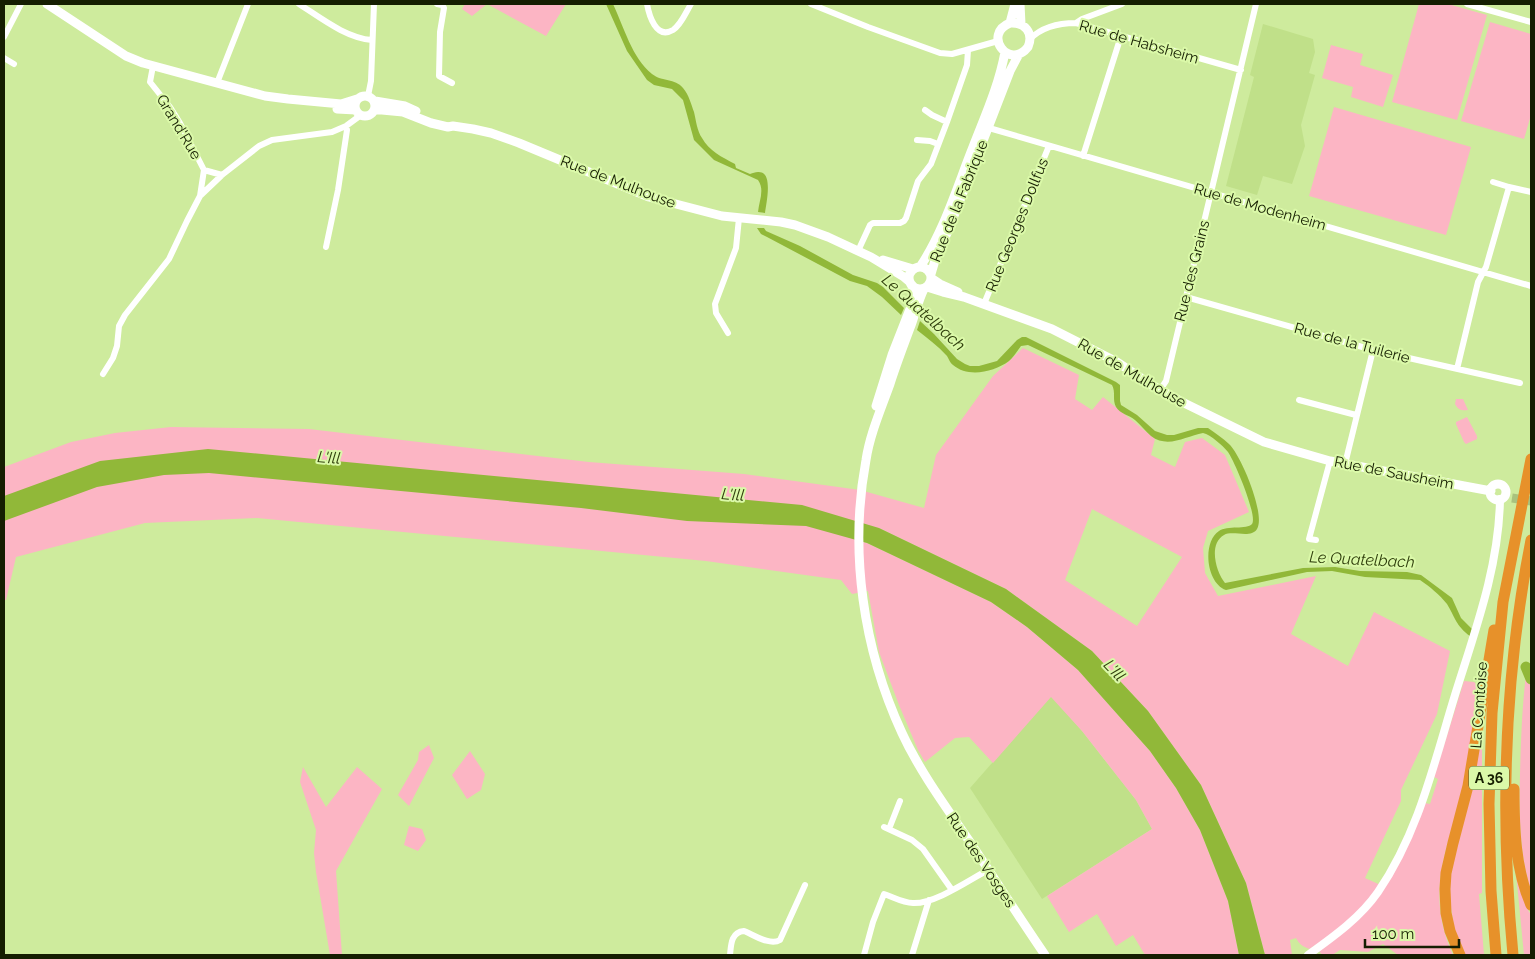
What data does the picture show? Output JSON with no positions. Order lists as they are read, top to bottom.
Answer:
{
  "streets": {
    "highway": ["La Comtoise", "A 36"],
    "main road": [
      "Rue de Mulhouse",
      "Rue de la Fabrique",
      "Rue de Sausheim",
      "Rue des Vosges"
    ],
    "street": [
      "Rue de Habsheim",
      "Grand'Rue",
      "Rue de Modenheim",
      "Rue Georges Dollfus",
      "Rue des Grains",
      "Rue de la Tuilerie"
    ]
  },
  "crossings": [
    ["Rue de Habsheim", "Rue de la Fabrique"],
    ["Rue de Habsheim", "Rue des Grains"],
    ["Rue de Mulhouse", "Rue de la Fabrique"],
    ["Rue de Mulhouse", "Rue Georges Dollfus"],
    ["Rue de Mulhouse", "Rue des Grains"],
    ["Rue de Mulhouse", "Rue de Sausheim"],
    ["Rue de la Fabrique", "Rue de Modenheim"],
    ["Rue de Modenheim", "Rue Georges Dollfus"],
    ["Rue de Modenheim", "Rue des Grains"],
    ["Rue des Grains", "Rue de la Tuilerie"]
  ],
  "water": ["Le Quatelbach", "L'Ill"],
  "scale_bar": "100 m"
}
